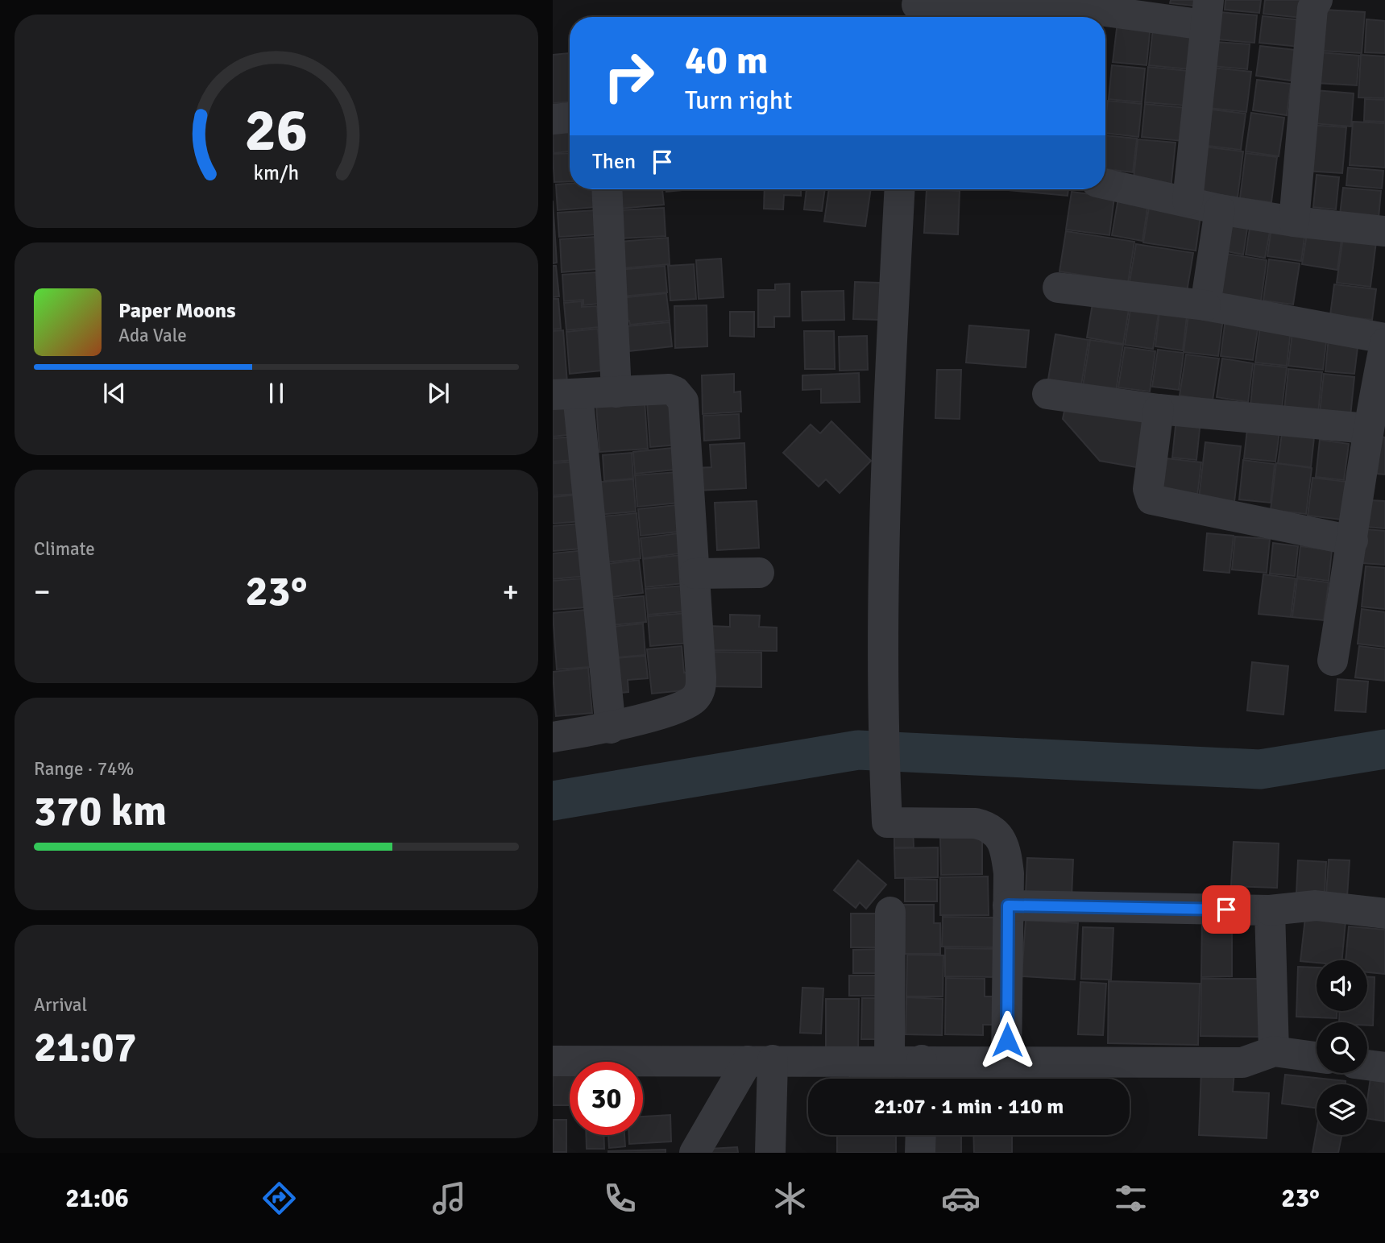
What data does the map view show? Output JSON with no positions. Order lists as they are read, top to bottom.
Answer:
{
  "page": {
    "turn": ["40 m", "Turn right"],
    "then": "Then",
    "song": ["Paper Moons", "Ada Vale"],
    "tile": [
      "Climate",
      ["Range · 74%", "370 km"],
      ["Arrival", "21:07"]
    ],
    "heat": ["−", "23°", "+"],
    "limit": "30",
    "trip": "21:07 · 1 min · 110 m",
    "tabs": ["21:06", "23°"],
    "gauge": ["26", "km/h"]
  }
}
